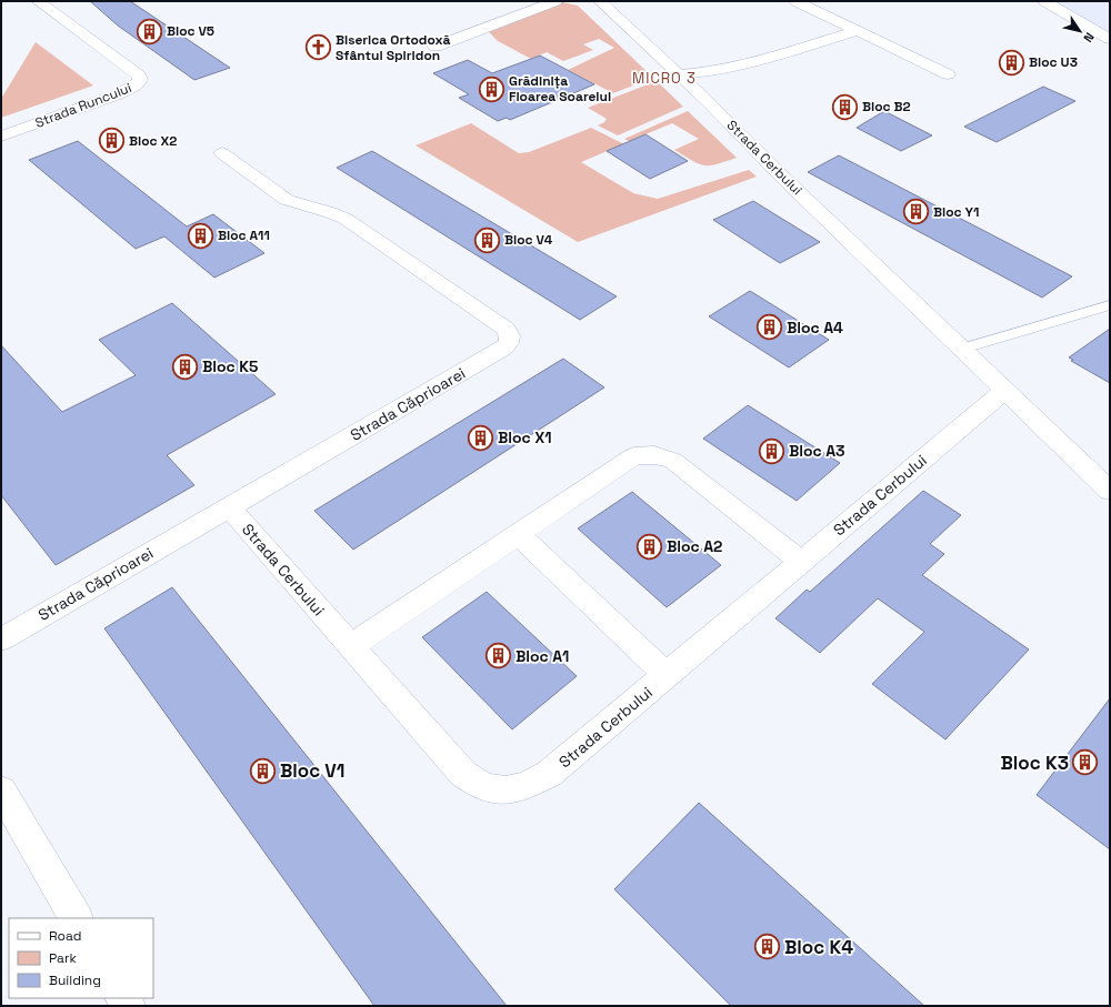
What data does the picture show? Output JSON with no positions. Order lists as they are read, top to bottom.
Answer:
{
  "streets": {
    "street": ["Strada Runcului", "Strada Cerbului", "Strada Căprioarei"]
  },
  "crossings": [
    ["Strada Cerbului", "Strada Căprioarei"]
  ],
  "districts": ["MICRO 3"],
  "places": {
    "building": [
      "Bloc V5",
      "Bloc U3",
      "Grădinița Floarea Soarelui",
      "Bloc B2",
      "Bloc X2",
      "Bloc Y1",
      "Bloc A11",
      "Bloc V4",
      "Bloc A4",
      "Bloc K5",
      "Bloc X1",
      "Bloc A3",
      "Bloc A2",
      "Bloc A1",
      "Bloc K3",
      "Bloc V1",
      "Bloc K4"
    ],
    "church": ["Biserica Ortodoxă Sfântul Spiridon"]
  },
  "legend": ["Road", "Park", "Building"],
  "north": "bottom right"
}
